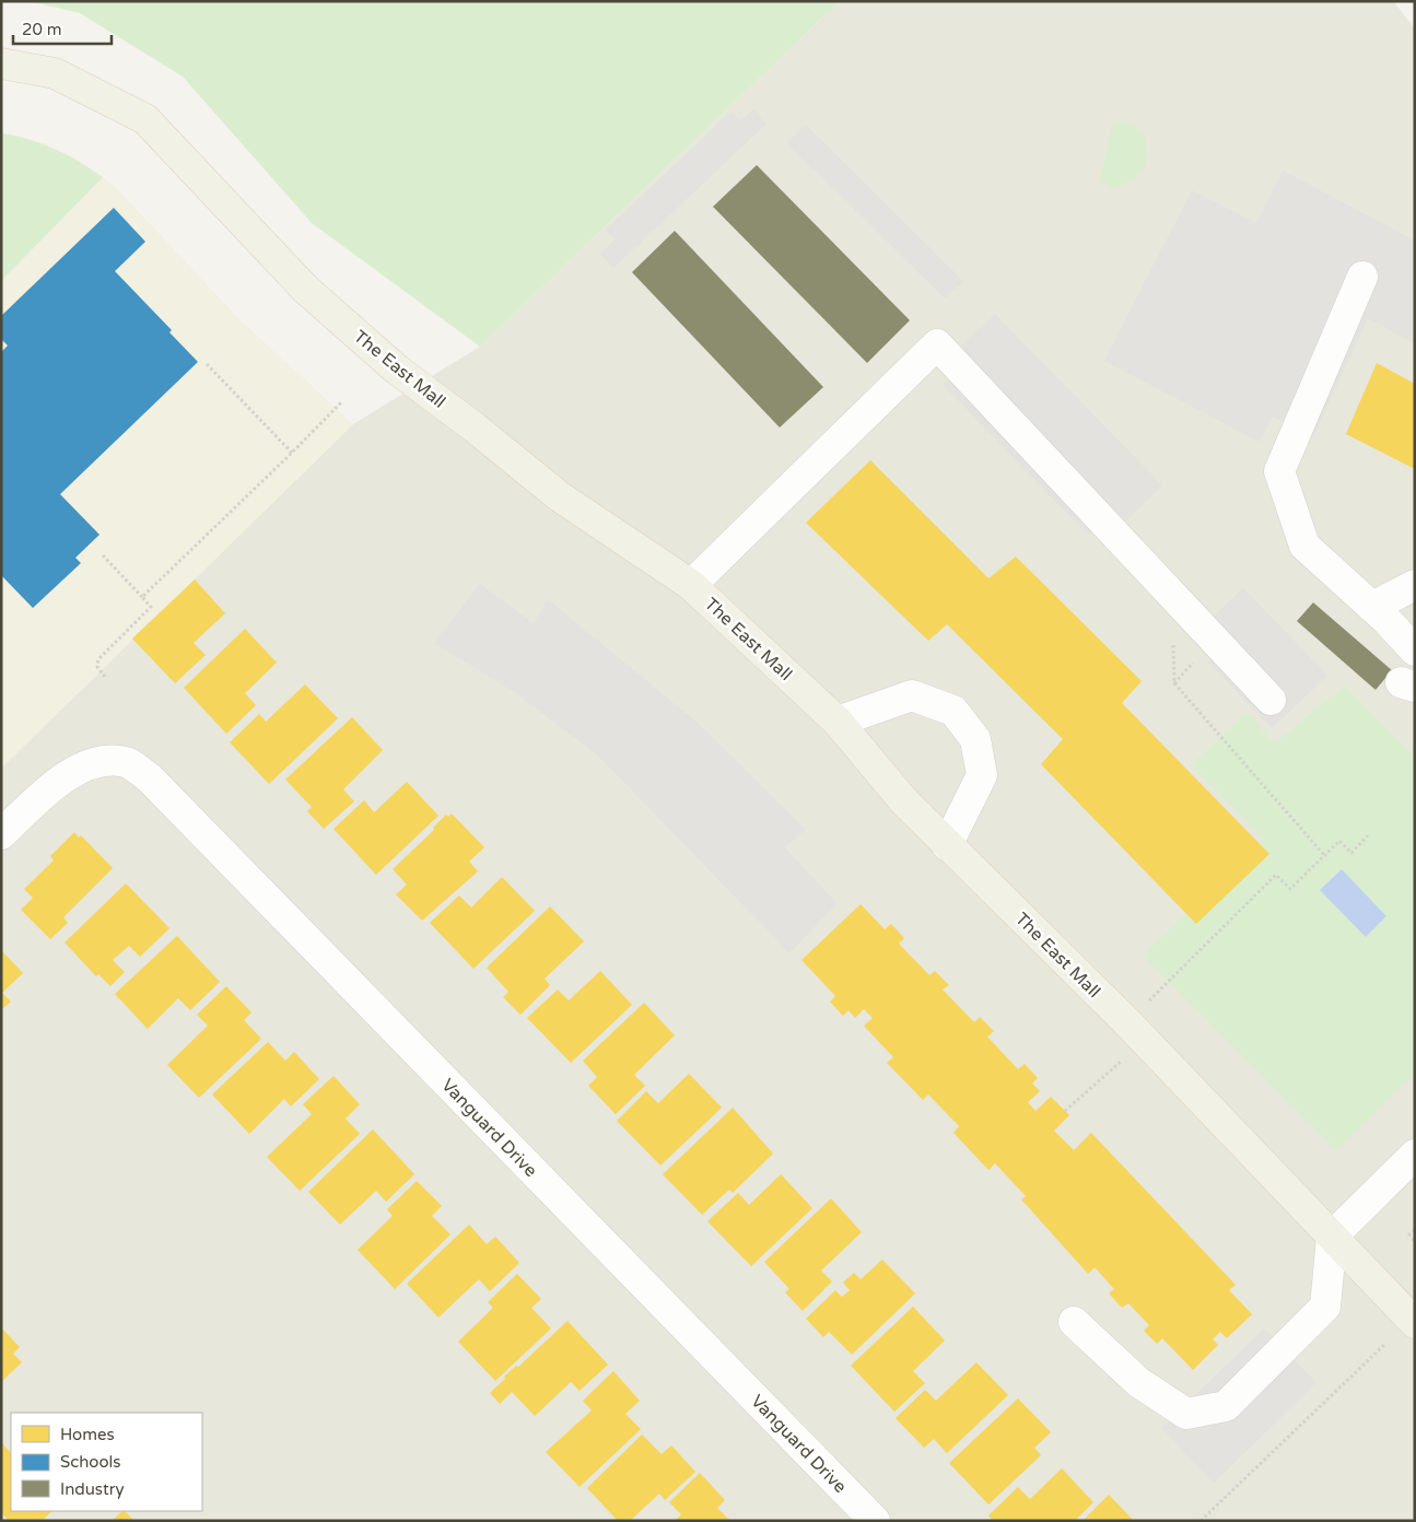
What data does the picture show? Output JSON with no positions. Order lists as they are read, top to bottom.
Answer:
{
  "streets": {
    "main road": ["The East Mall"],
    "street": ["Vanguard Drive"]
  },
  "legend": ["Homes", "Schools", "Industry"],
  "scale_bar": "20 m"
}
